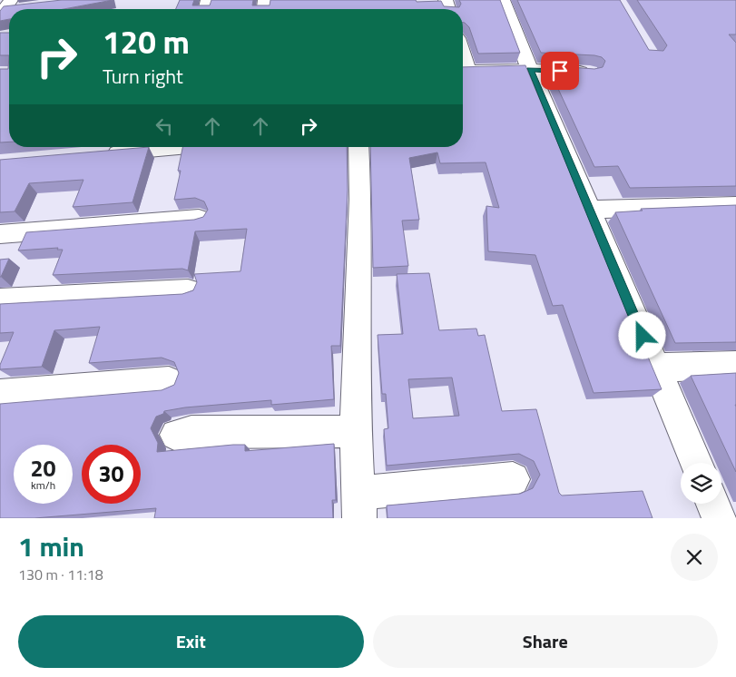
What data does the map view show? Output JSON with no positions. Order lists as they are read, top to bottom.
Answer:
{
  "page": {
    "turn": ["120 m", "Turn right"],
    "speed": "20 km/h",
    "limit": "30",
    "heading": ["1 min", "130 m · 11:18"],
    "buttons": ["Exit", "Share"]
  }
}
